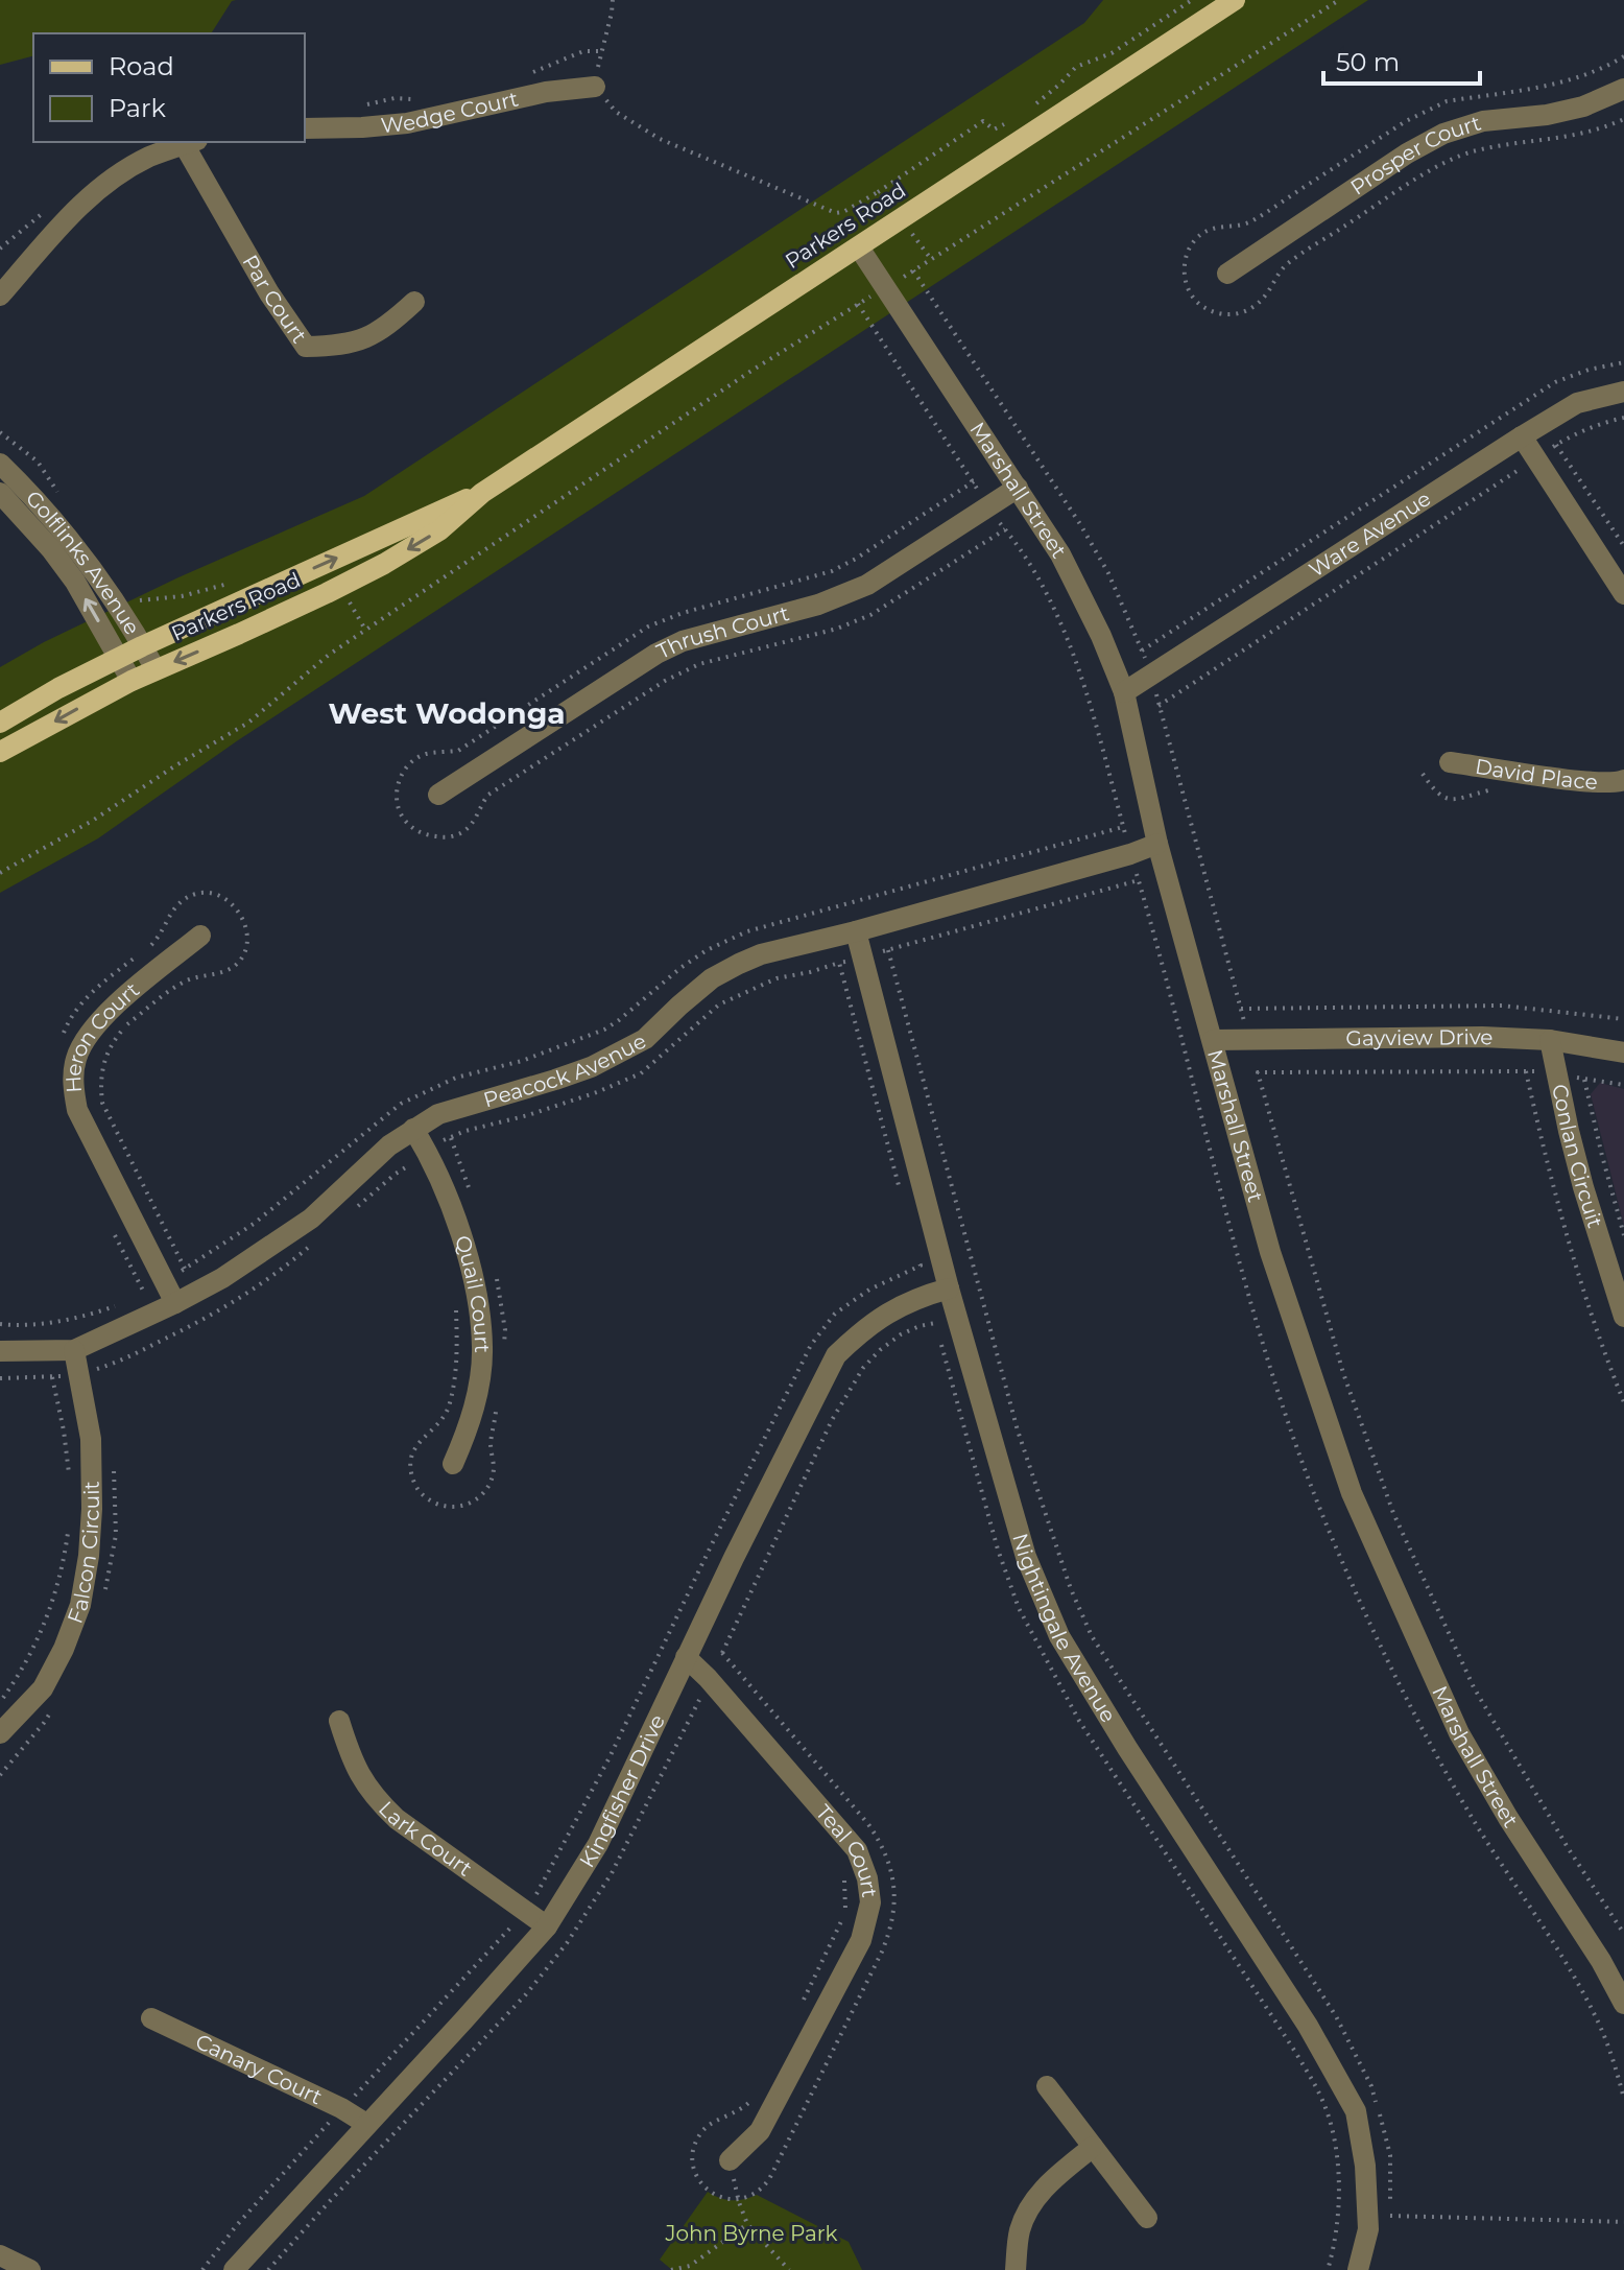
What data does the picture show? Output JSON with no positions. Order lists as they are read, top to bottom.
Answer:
{
  "streets": {
    "main road": ["Parkers Road"],
    "street": [
      "Wedge Court",
      "Prosper Court",
      "Par Court",
      "Marshall Street",
      "Ware Avenue",
      "Golflinks Avenue",
      "Thrush Court",
      "David Place",
      "Gayview Drive",
      "Heron Court",
      "Peacock Avenue",
      "Conlan Circuit",
      "Quail Court",
      "Falcon Circuit",
      "Nightingale Avenue",
      "Kingfisher Drive",
      "Lark Court",
      "Teal Court",
      "Canary Court"
    ]
  },
  "crossings": [
    ["Parkers Road", "Marshall Street"],
    ["Parkers Road", "Golflinks Avenue"],
    ["Marshall Street", "Ware Avenue"],
    ["Marshall Street", "Thrush Court"],
    ["Marshall Street", "Gayview Drive"],
    ["Marshall Street", "Peacock Avenue"],
    ["Gayview Drive", "Conlan Circuit"],
    ["Heron Court", "Peacock Avenue"],
    ["Peacock Avenue", "Quail Court"],
    ["Peacock Avenue", "Falcon Circuit"],
    ["Peacock Avenue", "Nightingale Avenue"],
    ["Nightingale Avenue", "Kingfisher Drive"],
    ["Kingfisher Drive", "Lark Court"],
    ["Kingfisher Drive", "Teal Court"],
    ["Kingfisher Drive", "Canary Court"]
  ],
  "districts": ["West Wodonga"],
  "parks": ["John Byrne Park"],
  "legend": ["Road", "Park"],
  "scale_bar": "50 m"
}
